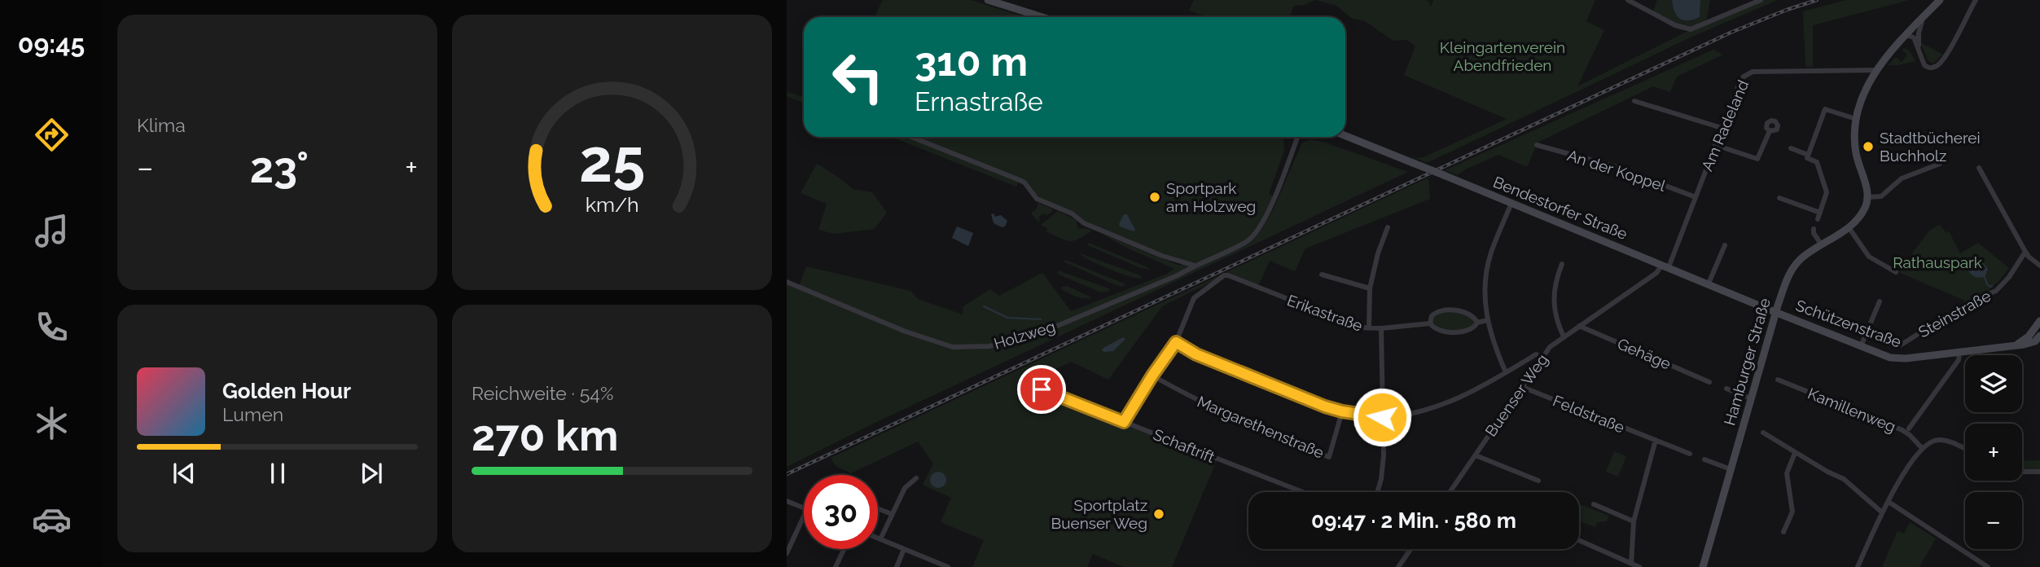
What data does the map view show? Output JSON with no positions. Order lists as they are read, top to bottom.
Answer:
{
  "streets": {
    "street": [
      "Am Radeland",
      "An der Koppel",
      "Bendestorfer Straße",
      "Erikastraße",
      "Steinstraße",
      "Schützenstraße",
      "Holzweg",
      "Gehäge",
      "Hamburger Straße",
      "Buenser Weg",
      "Kamillenweg",
      "Feldstraße",
      "Margarethenstraße",
      "Schaftrift"
    ]
  },
  "crossings": [
    ["Am Radeland", "An der Koppel"],
    ["Am Radeland", "Bendestorfer Straße"],
    ["Am Radeland", "Buenser Weg"],
    ["Bendestorfer Straße", "Schützenstraße"],
    ["Bendestorfer Straße", "Hamburger Straße"],
    ["Bendestorfer Straße", "Buenser Weg"],
    ["Schützenstraße", "Hamburger Straße"],
    ["Gehäge", "Buenser Weg"],
    ["Buenser Weg", "Feldstraße"]
  ],
  "parks": ["Kleingartenverein Abendfrieden", "Rathauspark"],
  "places": ["Stadtbücherei Buchholz", "Sportpark am Holzweg", "Sportplatz Buenser Weg"],
  "page": {
    "tabs": "09:45",
    "tile": [
      "Klima",
      ["Reichweite · 54%", "270 km"]
    ],
    "turn": ["310 m", "Ernastraße"],
    "heat": ["−", "23°", "+"],
    "map_buttons": ["+", "−"],
    "song": ["Golden Hour", "Lumen"],
    "limit": "30",
    "trip": "09:47 · 2 Min. · 580 m",
    "gauge": ["25", "km/h"]
  }
}
